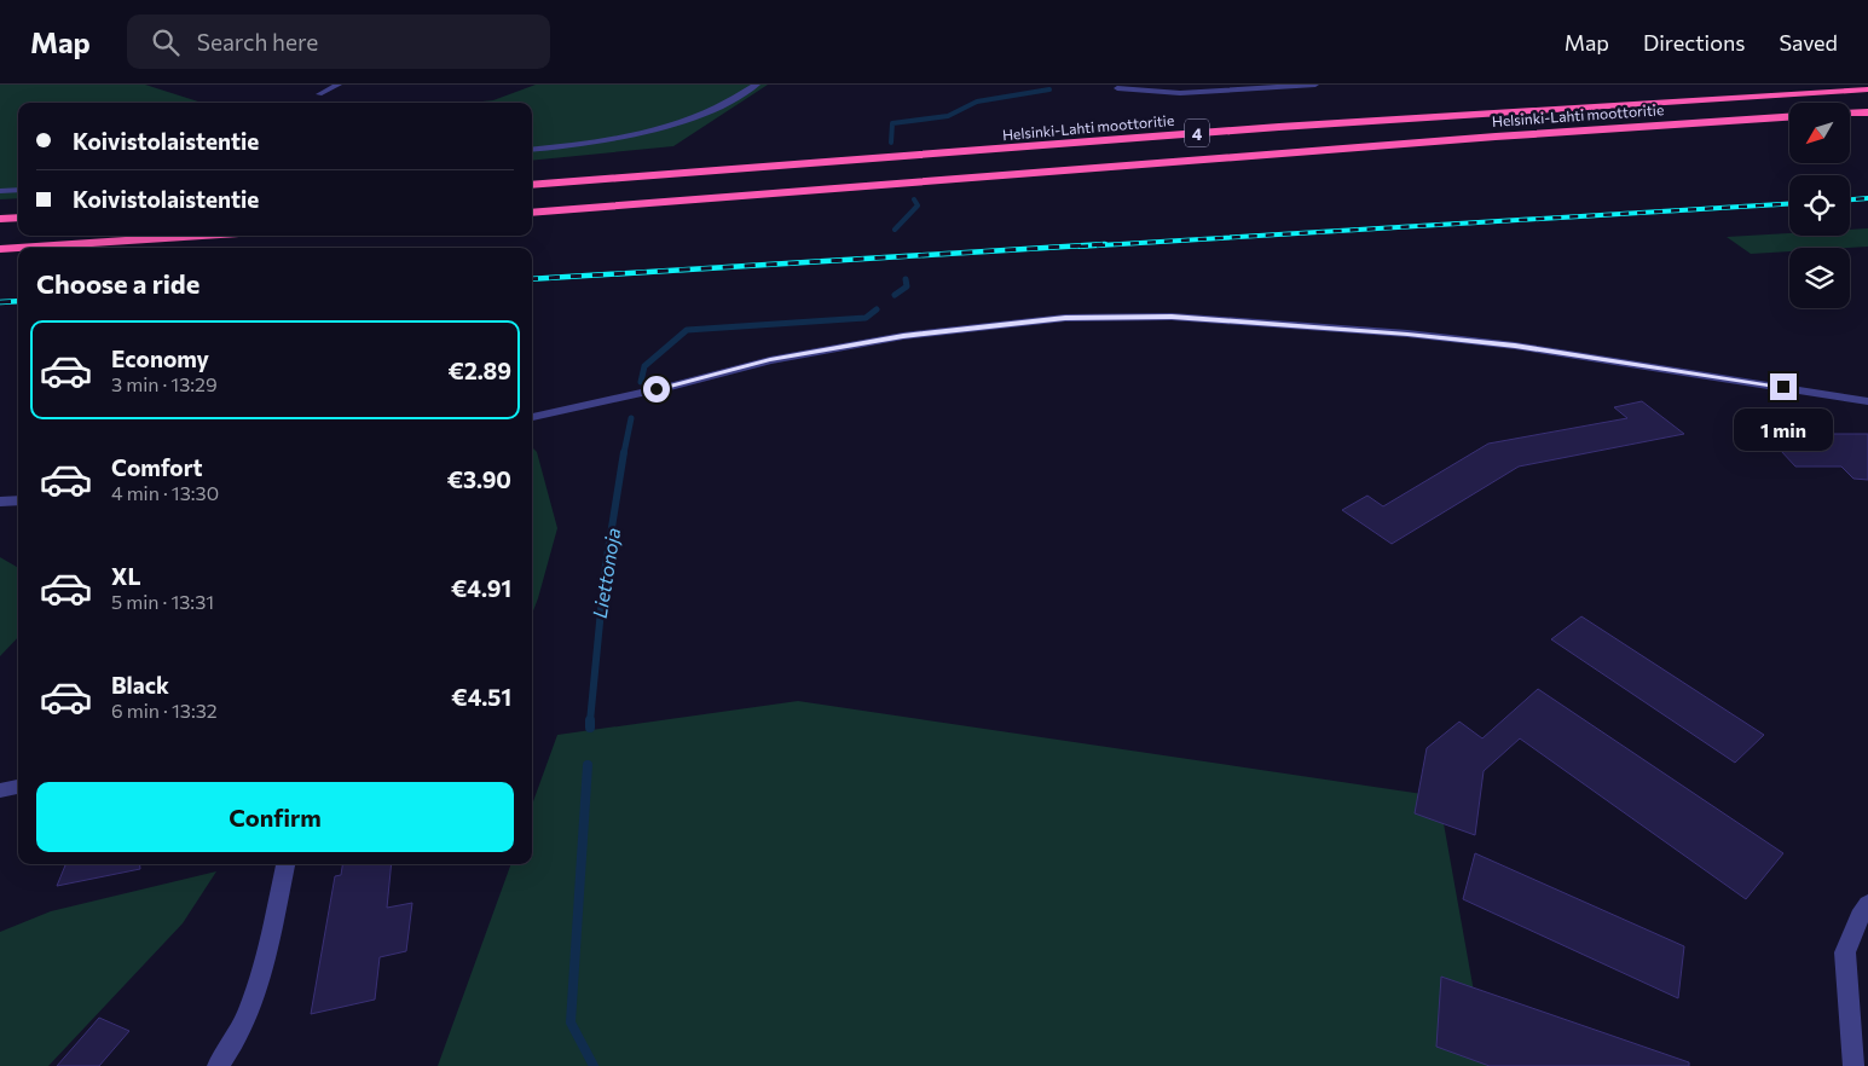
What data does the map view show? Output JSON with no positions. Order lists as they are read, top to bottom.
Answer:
{
  "streets": {
    "highway": ["Helsinki-Lahti moottoritie", "4"]
  },
  "water": ["Liettonoja"],
  "north": "bottom left",
  "page": {
    "header": "Map",
    "search": "Search here",
    "nav": ["Map", "Directions", "Saved"],
    "banner": ["Koivistolaistentie", "Koivistolaistentie"],
    "heading": "Choose a ride",
    "list": [
      {
        "name": "Economy",
        "note": "3 min · 13:29",
        "value": "€2.89"
      },
      {
        "name": "Comfort",
        "note": "4 min · 13:30",
        "value": "€3.90"
      },
      {
        "name": "XL",
        "note": "5 min · 13:31",
        "value": "€4.91"
      },
      {
        "name": "Black",
        "note": "6 min · 13:32",
        "value": "€4.51"
      }
    ],
    "bubble": "1 min",
    "buttons": "Confirm"
  }
}
